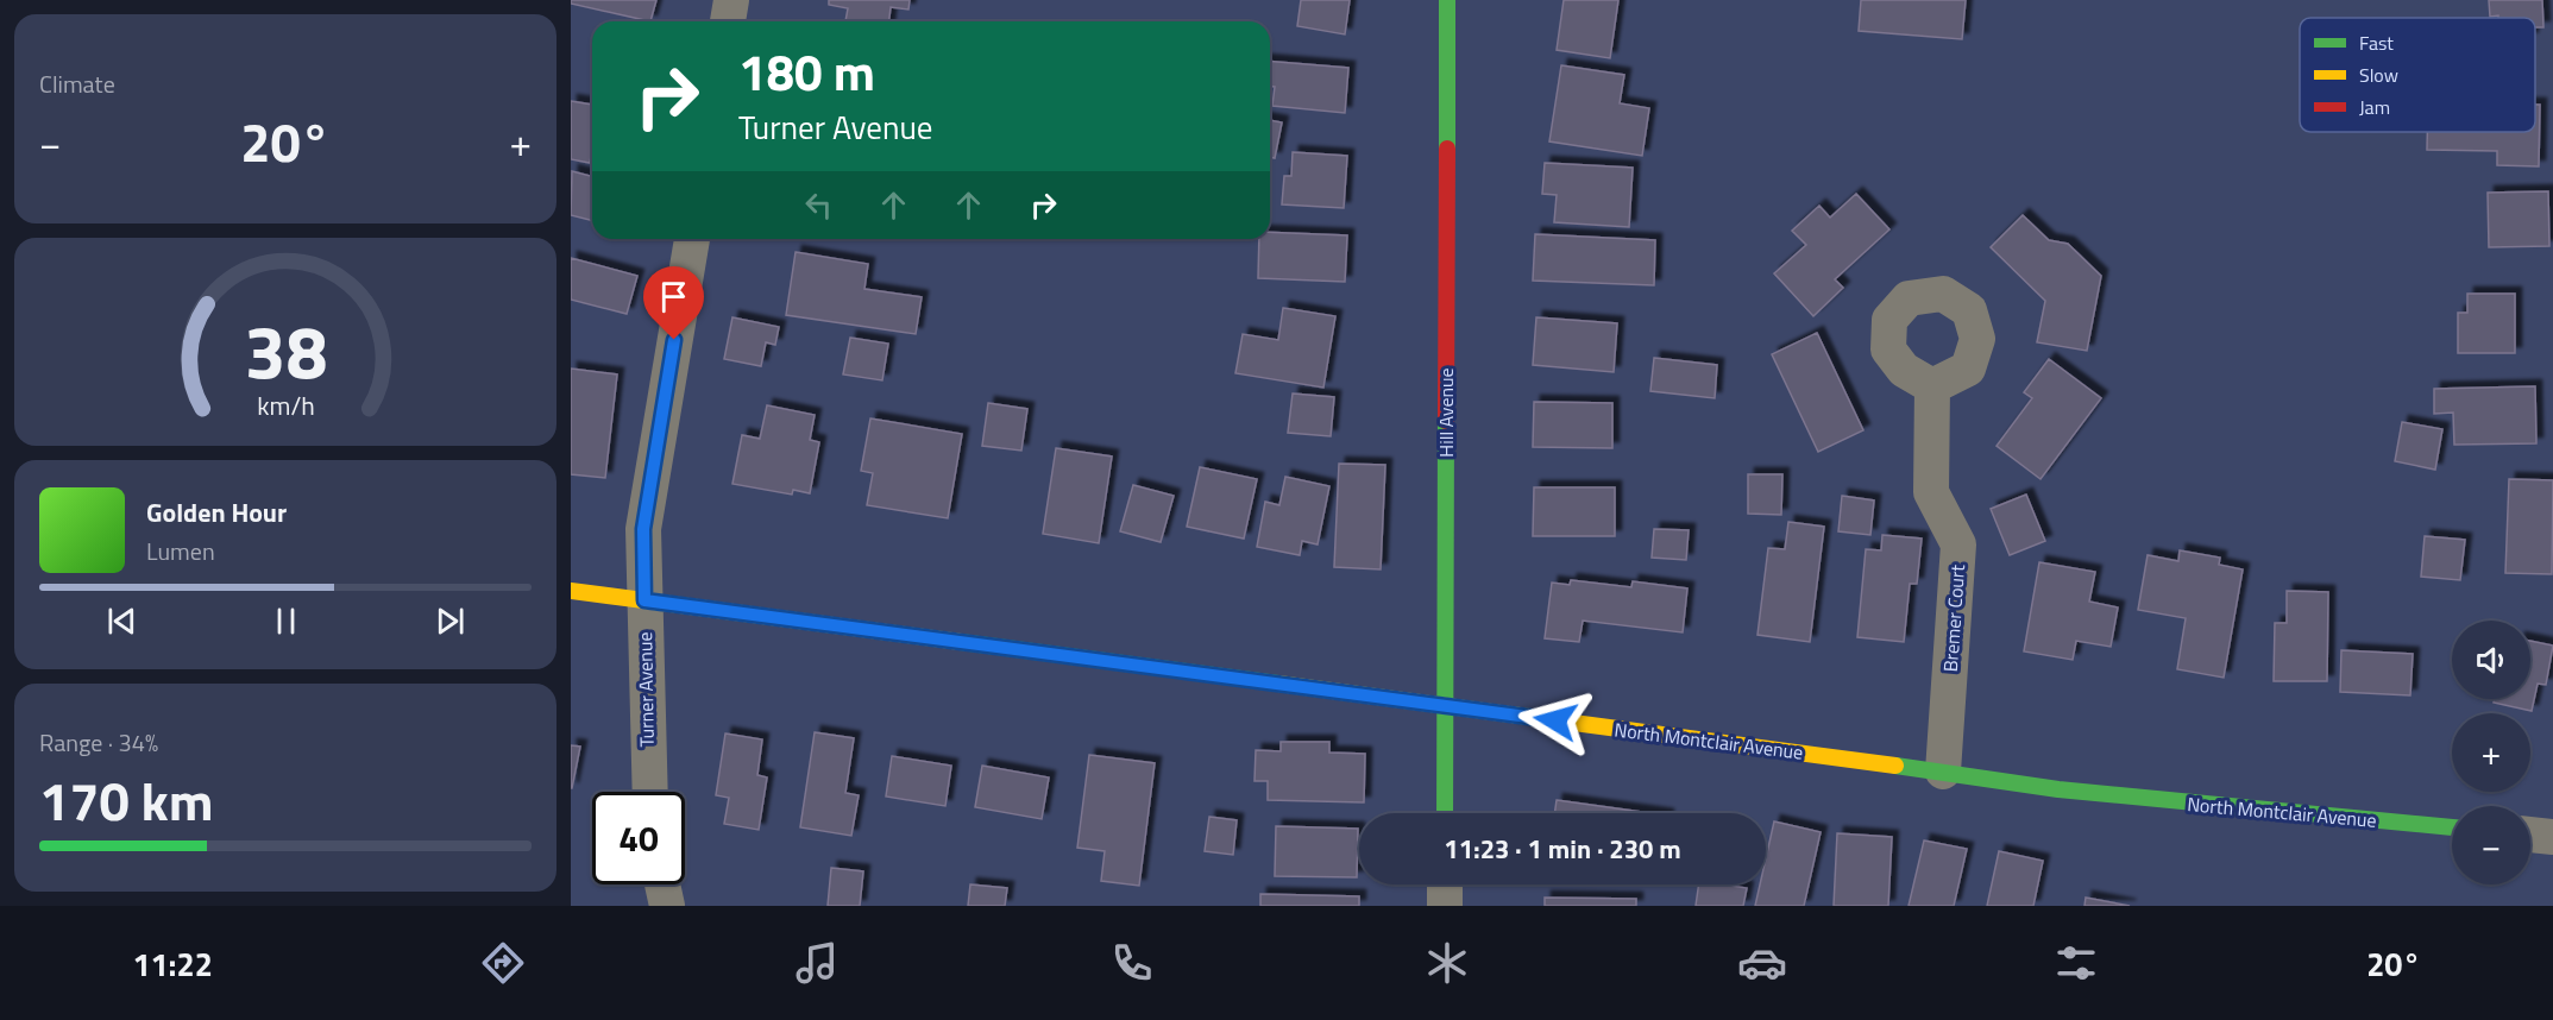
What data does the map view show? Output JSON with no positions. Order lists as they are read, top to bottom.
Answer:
{
  "streets": {
    "street": [
      "Hill Avenue",
      "Bremer Court",
      "Turner Avenue",
      "North Montclair Avenue"
    ]
  },
  "crossings": [
    ["Hill Avenue", "North Montclair Avenue"],
    ["Bremer Court", "North Montclair Avenue"],
    ["Turner Avenue", "North Montclair Avenue"]
  ],
  "legend": ["Fast", "Slow", "Jam"],
  "page": {
    "tile": [
      "Climate",
      ["Range · 34%", "170 km"]
    ],
    "turn": ["180 m", "Turner Avenue"],
    "heat": ["−", "20°", "+"],
    "song": ["Golden Hour", "Lumen"],
    "map_buttons": ["+", "−"],
    "limit": "40",
    "trip": "11:23 · 1 min · 230 m",
    "tabs": ["11:22", "20°"],
    "gauge": ["38", "km/h"]
  }
}
